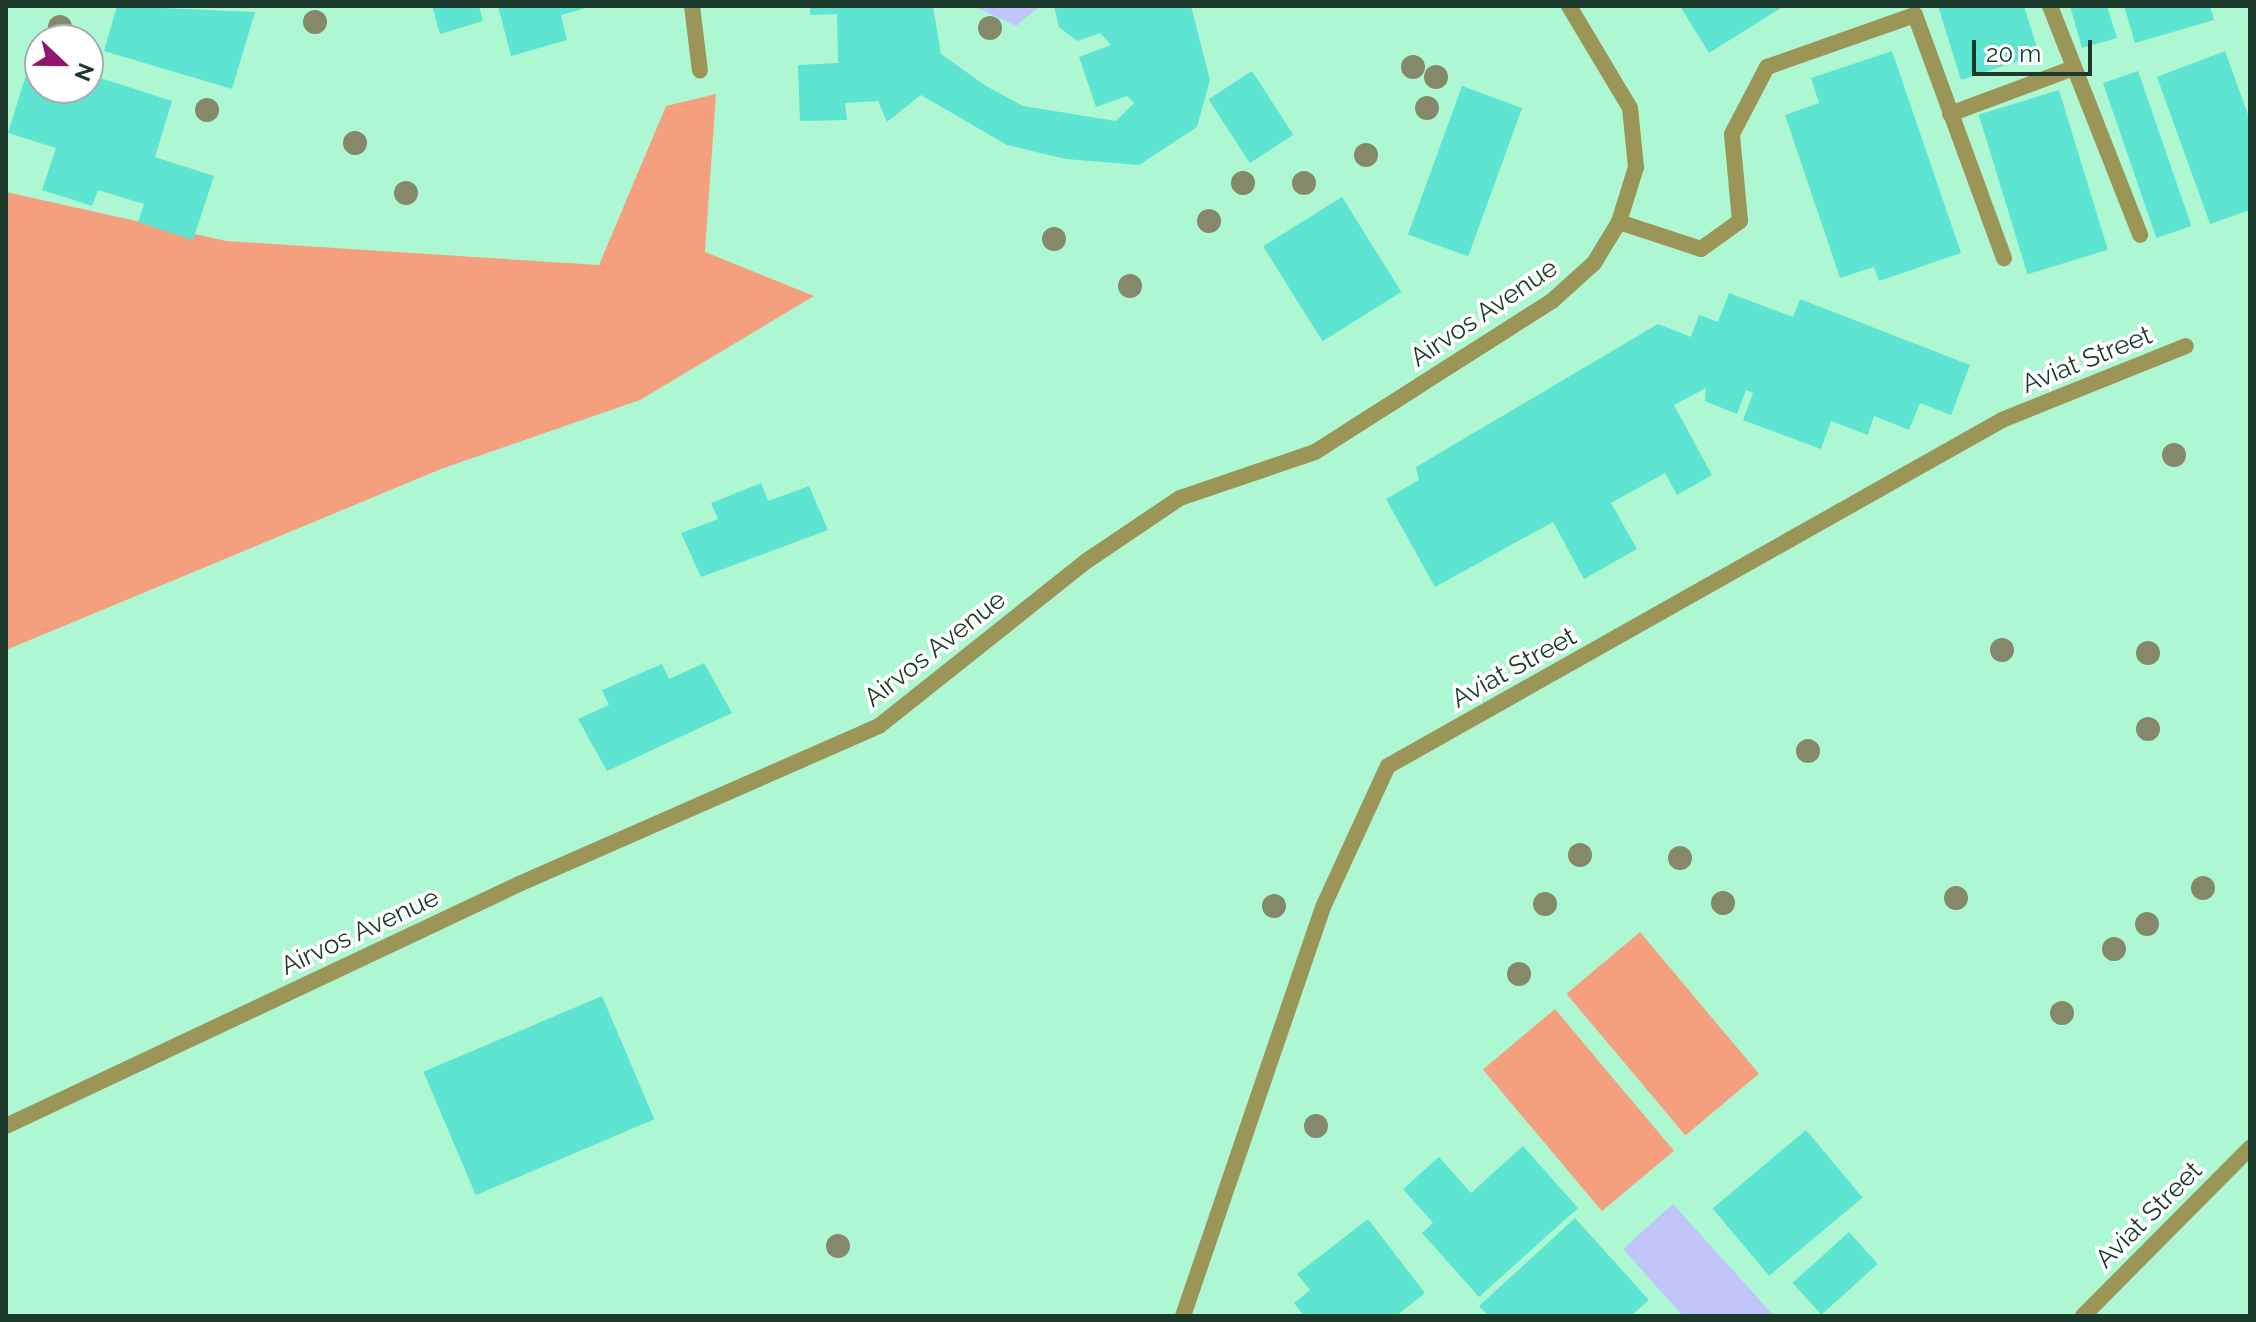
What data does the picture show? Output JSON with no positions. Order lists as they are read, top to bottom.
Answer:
{
  "streets": {
    "street": ["Airvos Avenue", "Aviat Street"]
  },
  "scale_bar": "20 m",
  "north": "right"
}
